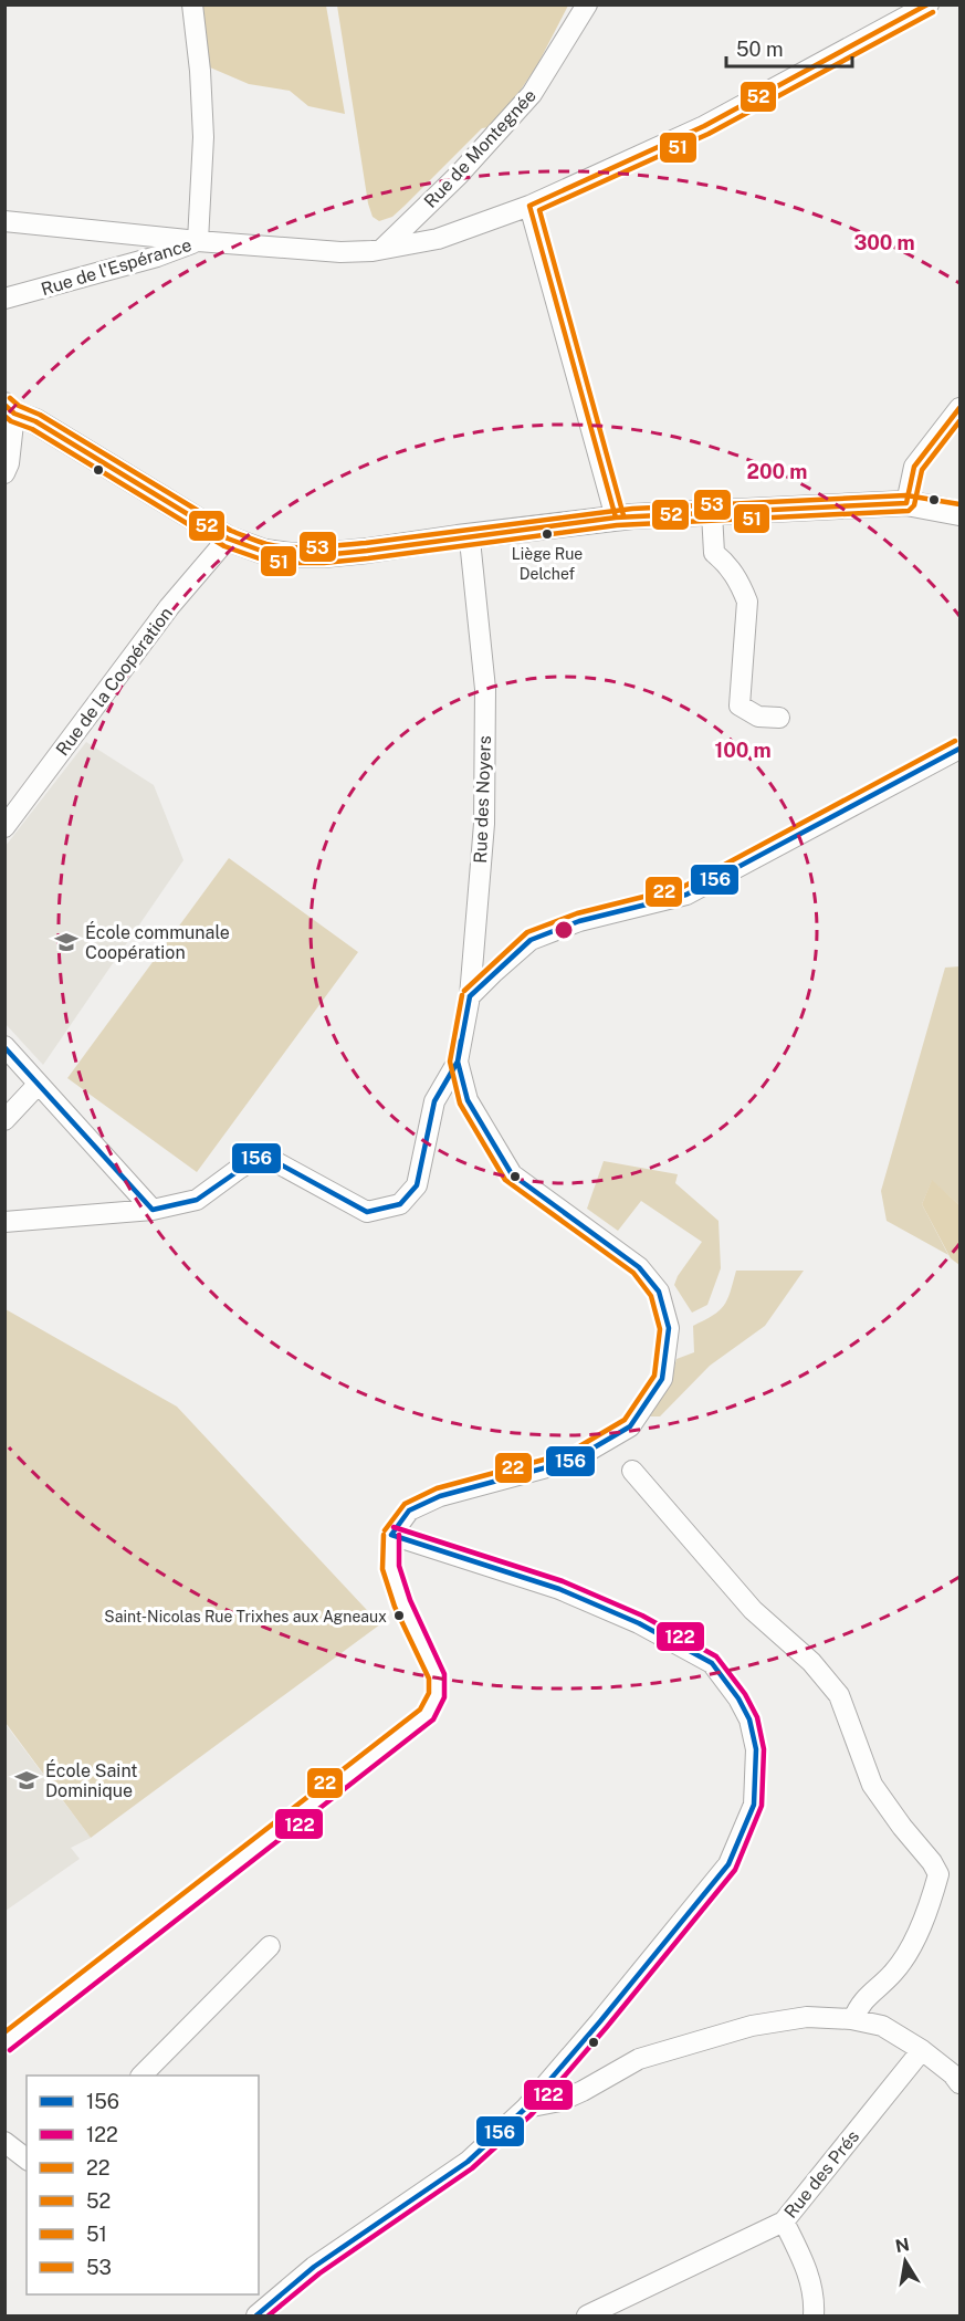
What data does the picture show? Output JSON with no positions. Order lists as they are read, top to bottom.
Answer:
{
  "streets": {
    "street": [
      "Rue de Montegnée",
      "Rue de l'Espérance",
      "Rue de la Coopération",
      "Rue des Noyers",
      "Rue des Prés"
    ]
  },
  "crossings": [
    ["Rue de Montegnée", "Rue de l'Espérance"]
  ],
  "places": {
    "other": ["Liège Rue Delchef", "Saint-Nicolas Rue Trixhes aux Agneaux"],
    "school or university": ["École communale Coopération", "École Saint Dominique"]
  },
  "lines": [
    "transit line 52",
    "transit line 51",
    "transit line 53",
    "transit line 22",
    "transit line 156",
    "transit line 122"
  ],
  "legend": [
    "156",
    "122",
    "22",
    "52",
    "51",
    "53"
  ],
  "scale_bar": "50 m",
  "north": "top",
  "rings": ["300 m", "200 m", "100 m"]
}
